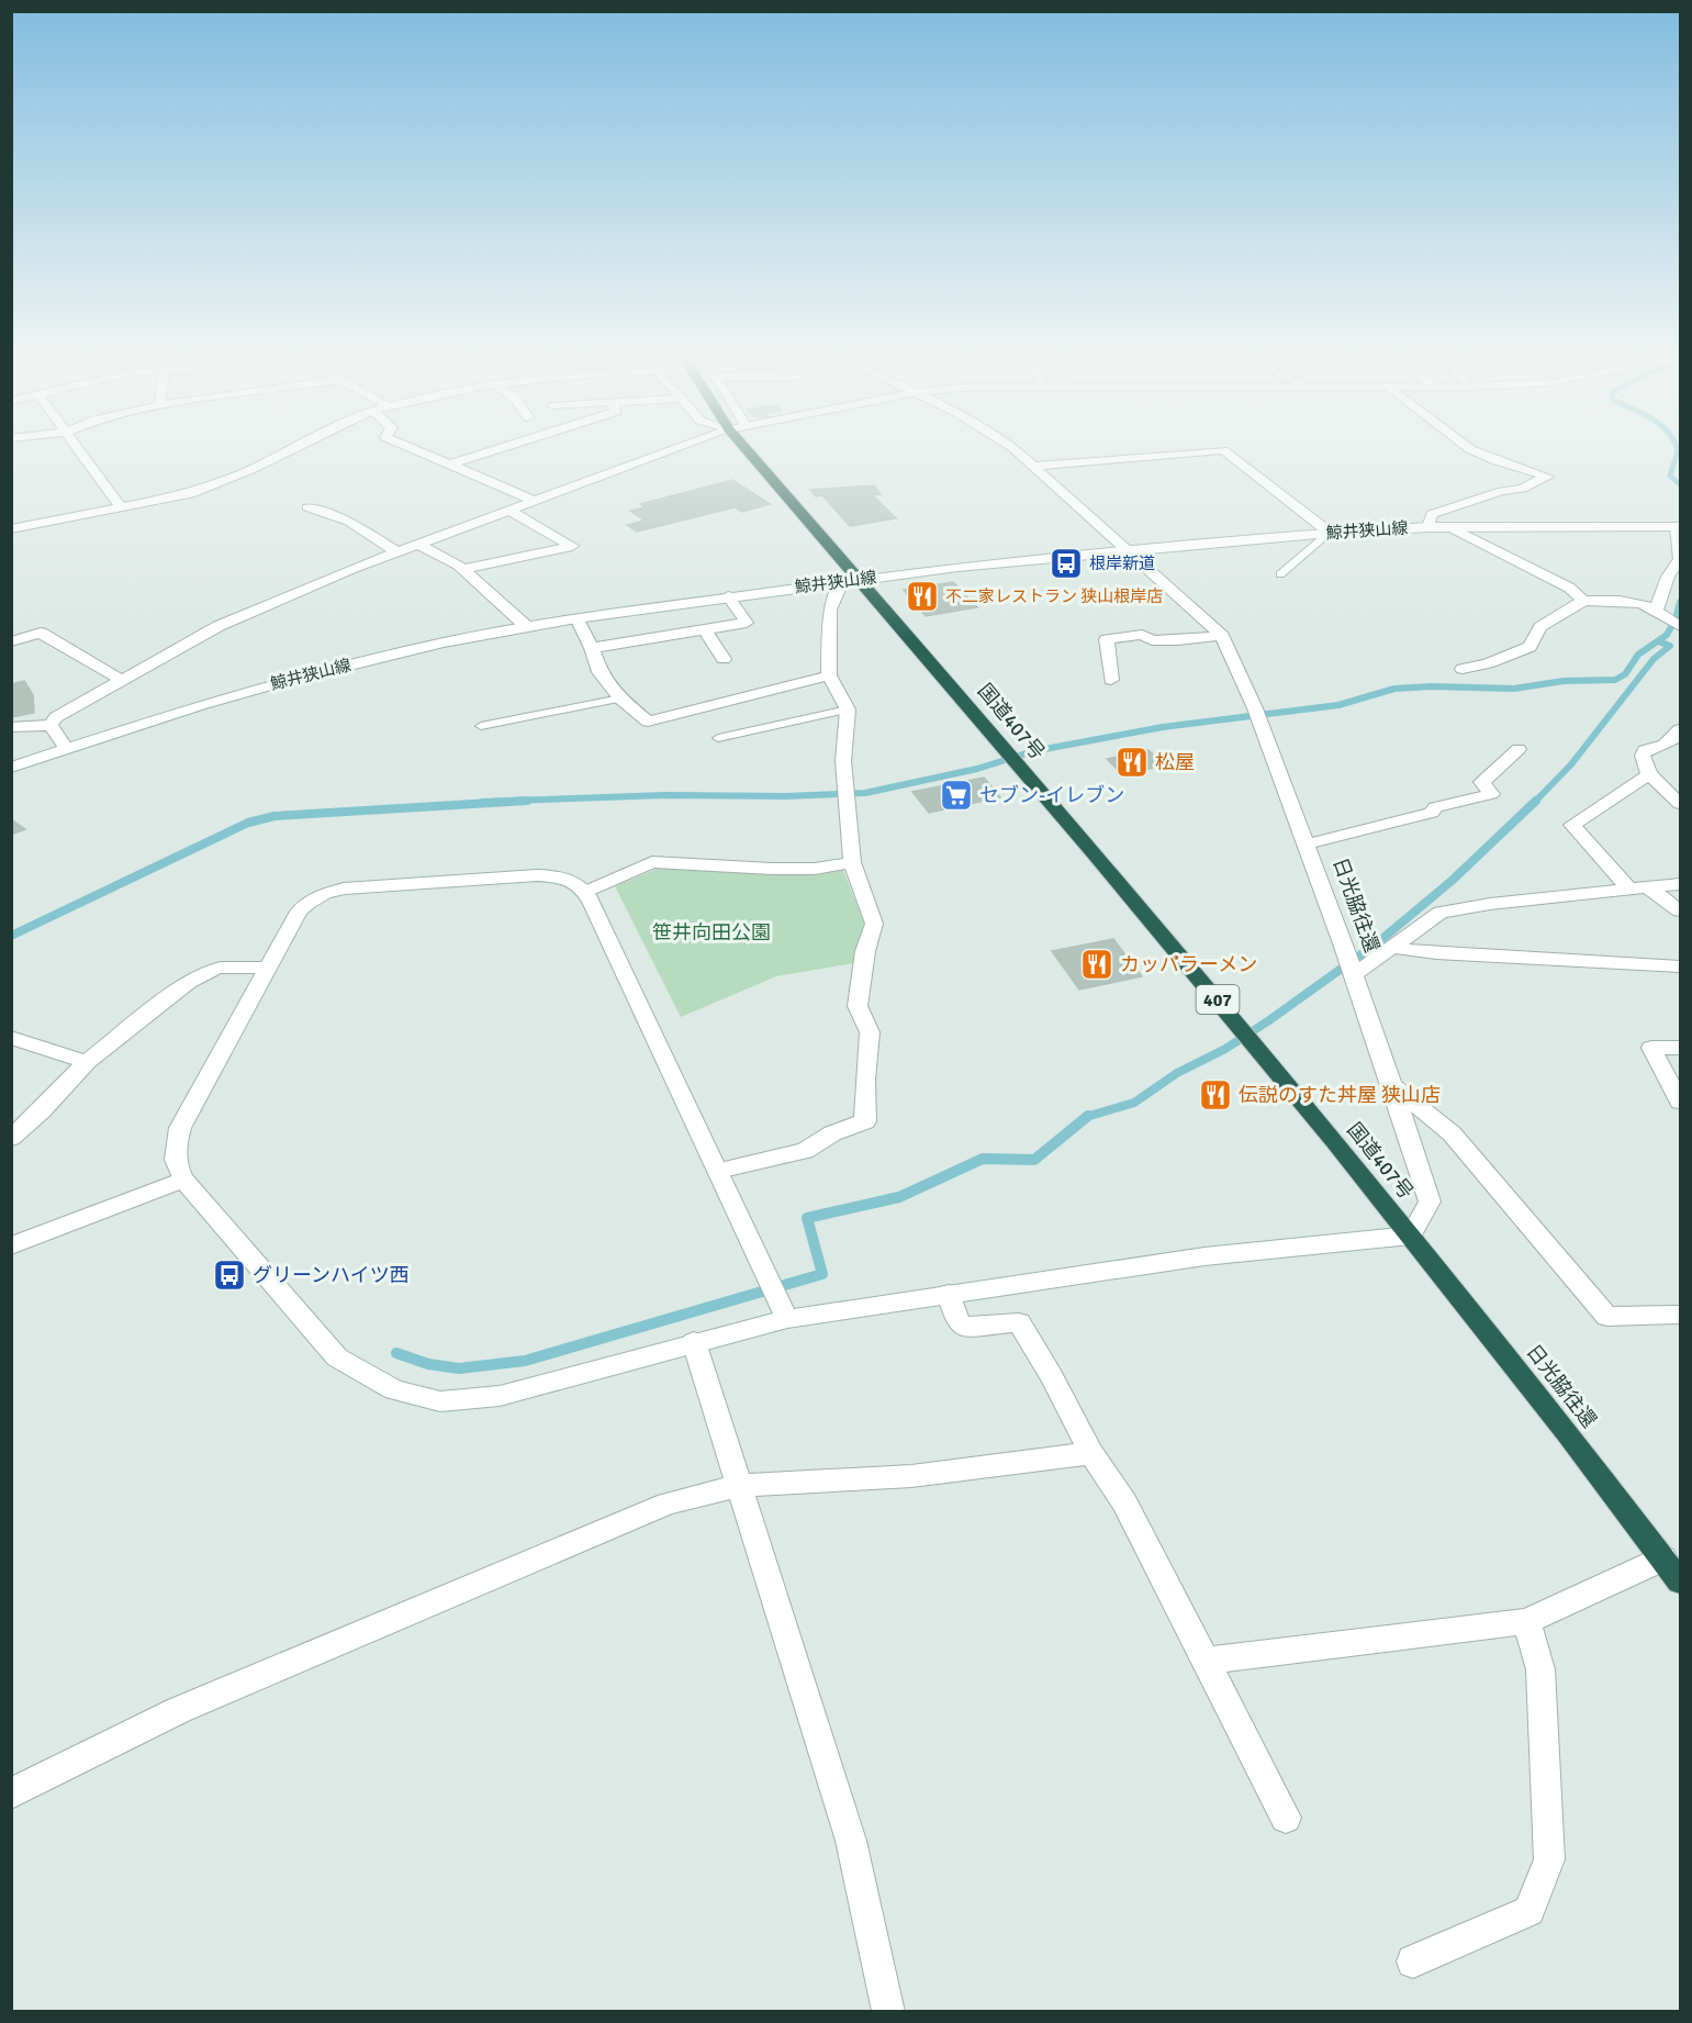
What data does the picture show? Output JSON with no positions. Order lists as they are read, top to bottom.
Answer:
{
  "streets": {
    "highway": ["国道407号", "日光脇往還", "407"],
    "street": ["鯨井狭山線"]
  },
  "crossings": [
    ["鯨井狭山線", "国道407号"],
    ["鯨井狭山線", "日光脇往還"],
    ["国道407号", "日光脇往還"]
  ],
  "parks": ["笹井向田公園"],
  "places": {
    "bus stop": ["根岸新道", "グリーンハイツ西"],
    "restaurant": [
      "不二家レストラン 狭山根岸店",
      "松屋",
      "カッパラーメン",
      "伝説のすた丼屋 狭山店"
    ],
    "supermarket": ["セブン-イレブン"]
  }
}
